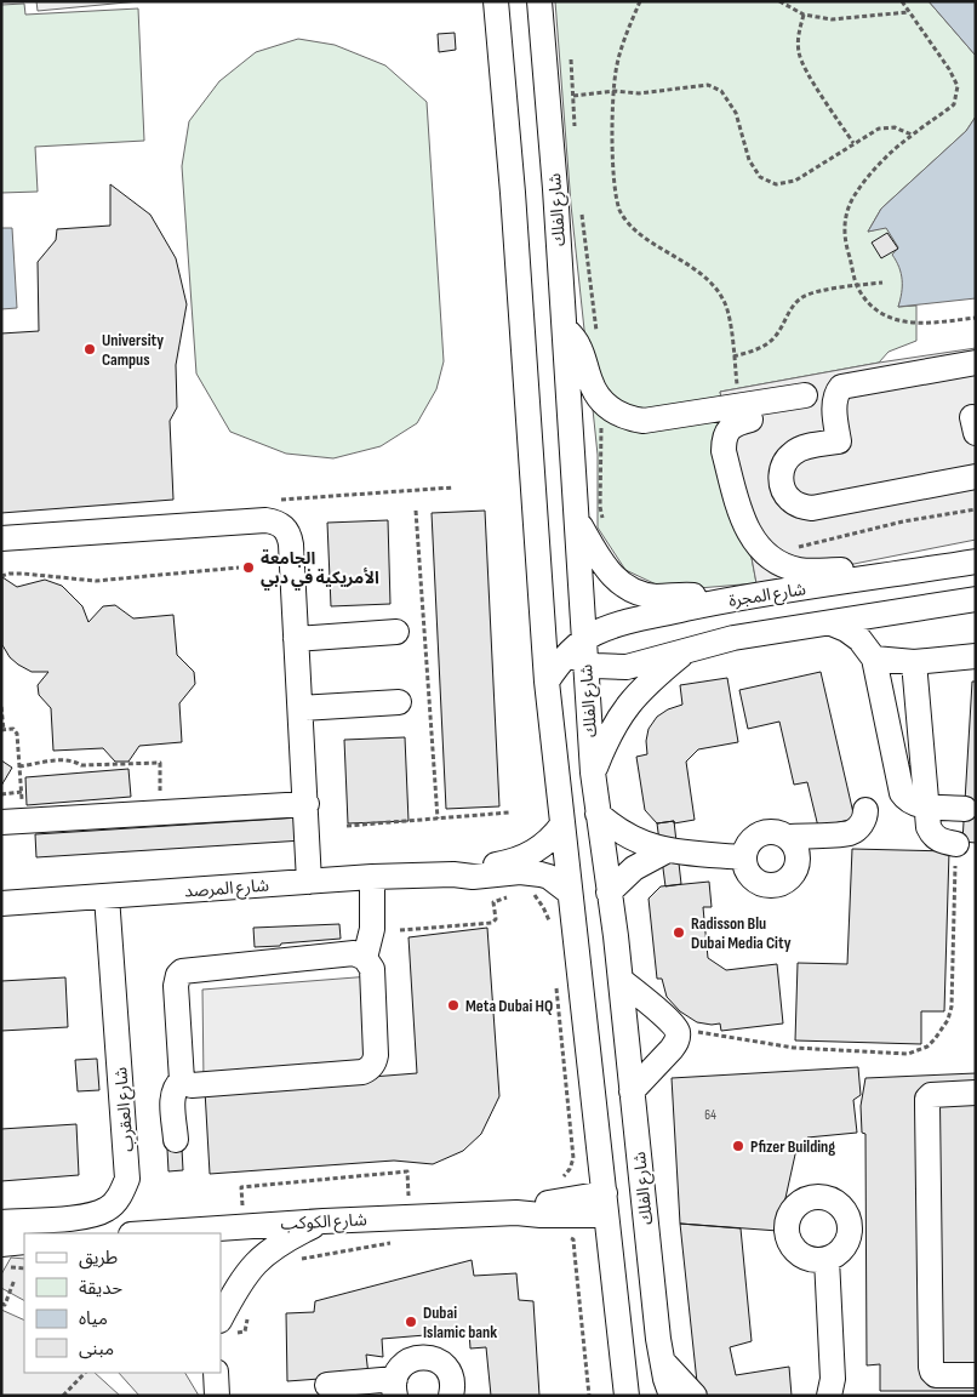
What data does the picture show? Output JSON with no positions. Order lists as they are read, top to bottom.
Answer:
{
  "streets": {
    "street": [
      "شارع الفلك",
      "شارع المجرة",
      "شارع المرصد",
      "شارع العقرب",
      "شارع الكوكب"
    ]
  },
  "crossings": [
    ["شارع الفلك", "شارع المجرة"],
    ["شارع المرصد", "شارع العقرب"]
  ],
  "places": [
    "University Campus",
    "الجامعة الأمريكية في دبي",
    "Radisson Blu Dubai Media City",
    "Meta Dubai HQ",
    "Pfizer Building",
    "Dubai Islamic bank"
  ],
  "house_numbers": ["64"],
  "legend": [
    "طريق",
    "حديقة",
    "مياه",
    "مبنى"
  ]
}
